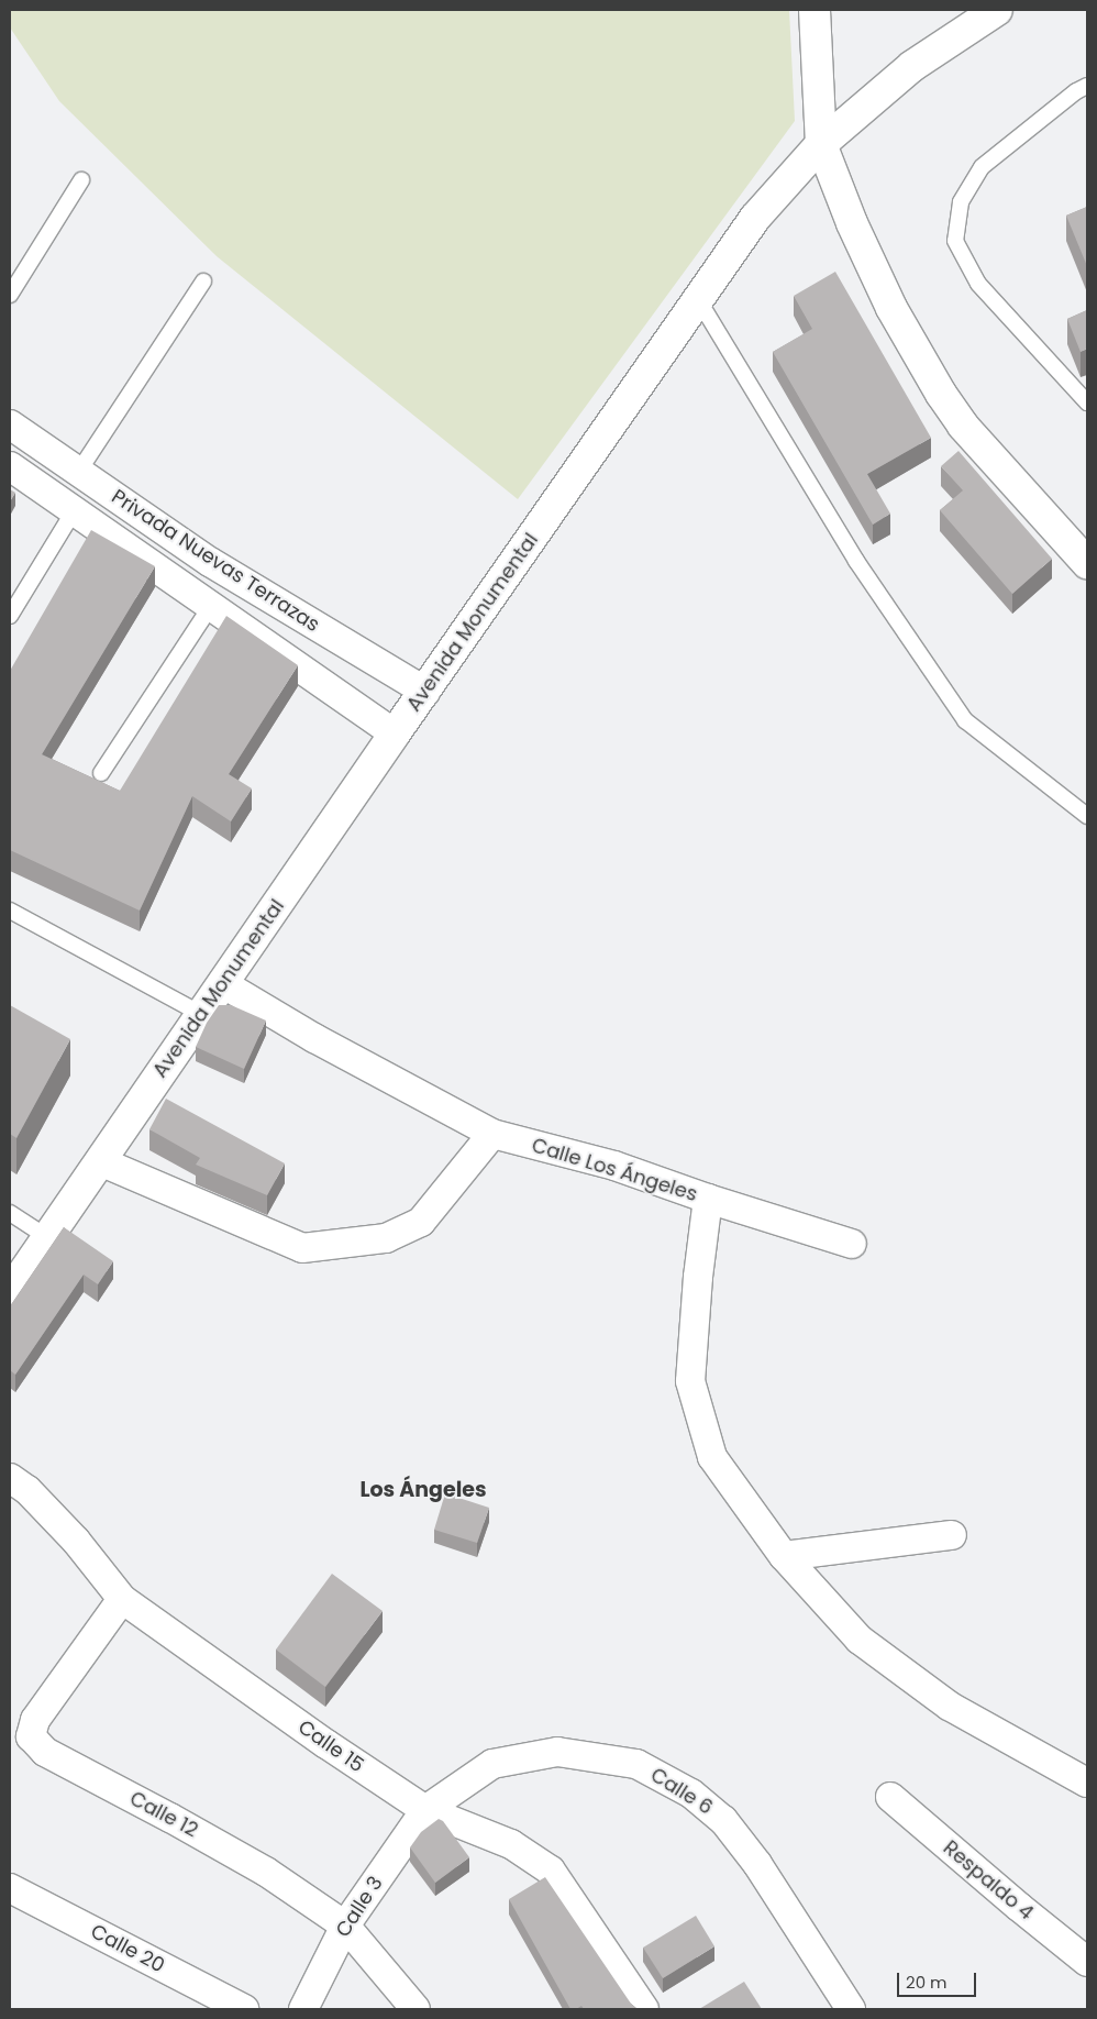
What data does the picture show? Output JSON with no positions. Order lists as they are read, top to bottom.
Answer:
{
  "streets": {
    "main road": ["Avenida Monumental"],
    "street": [
      "Privada Nuevas Terrazas",
      "Calle Los Ángeles",
      "Calle 15",
      "Calle 6",
      "Calle 12",
      "Respaldo 4",
      "Calle 3",
      "Calle 20"
    ]
  },
  "crossings": [
    ["Privada Nuevas Terrazas", "Avenida Monumental"],
    ["Avenida Monumental", "Calle Los Ángeles"],
    ["Calle 15", "Calle 6"],
    ["Calle 15", "Calle 12"],
    ["Calle 15", "Calle 3"],
    ["Calle 6", "Calle 3"],
    ["Calle 12", "Calle 3"]
  ],
  "districts": ["Los Ángeles"],
  "scale_bar": "20 m"
}
